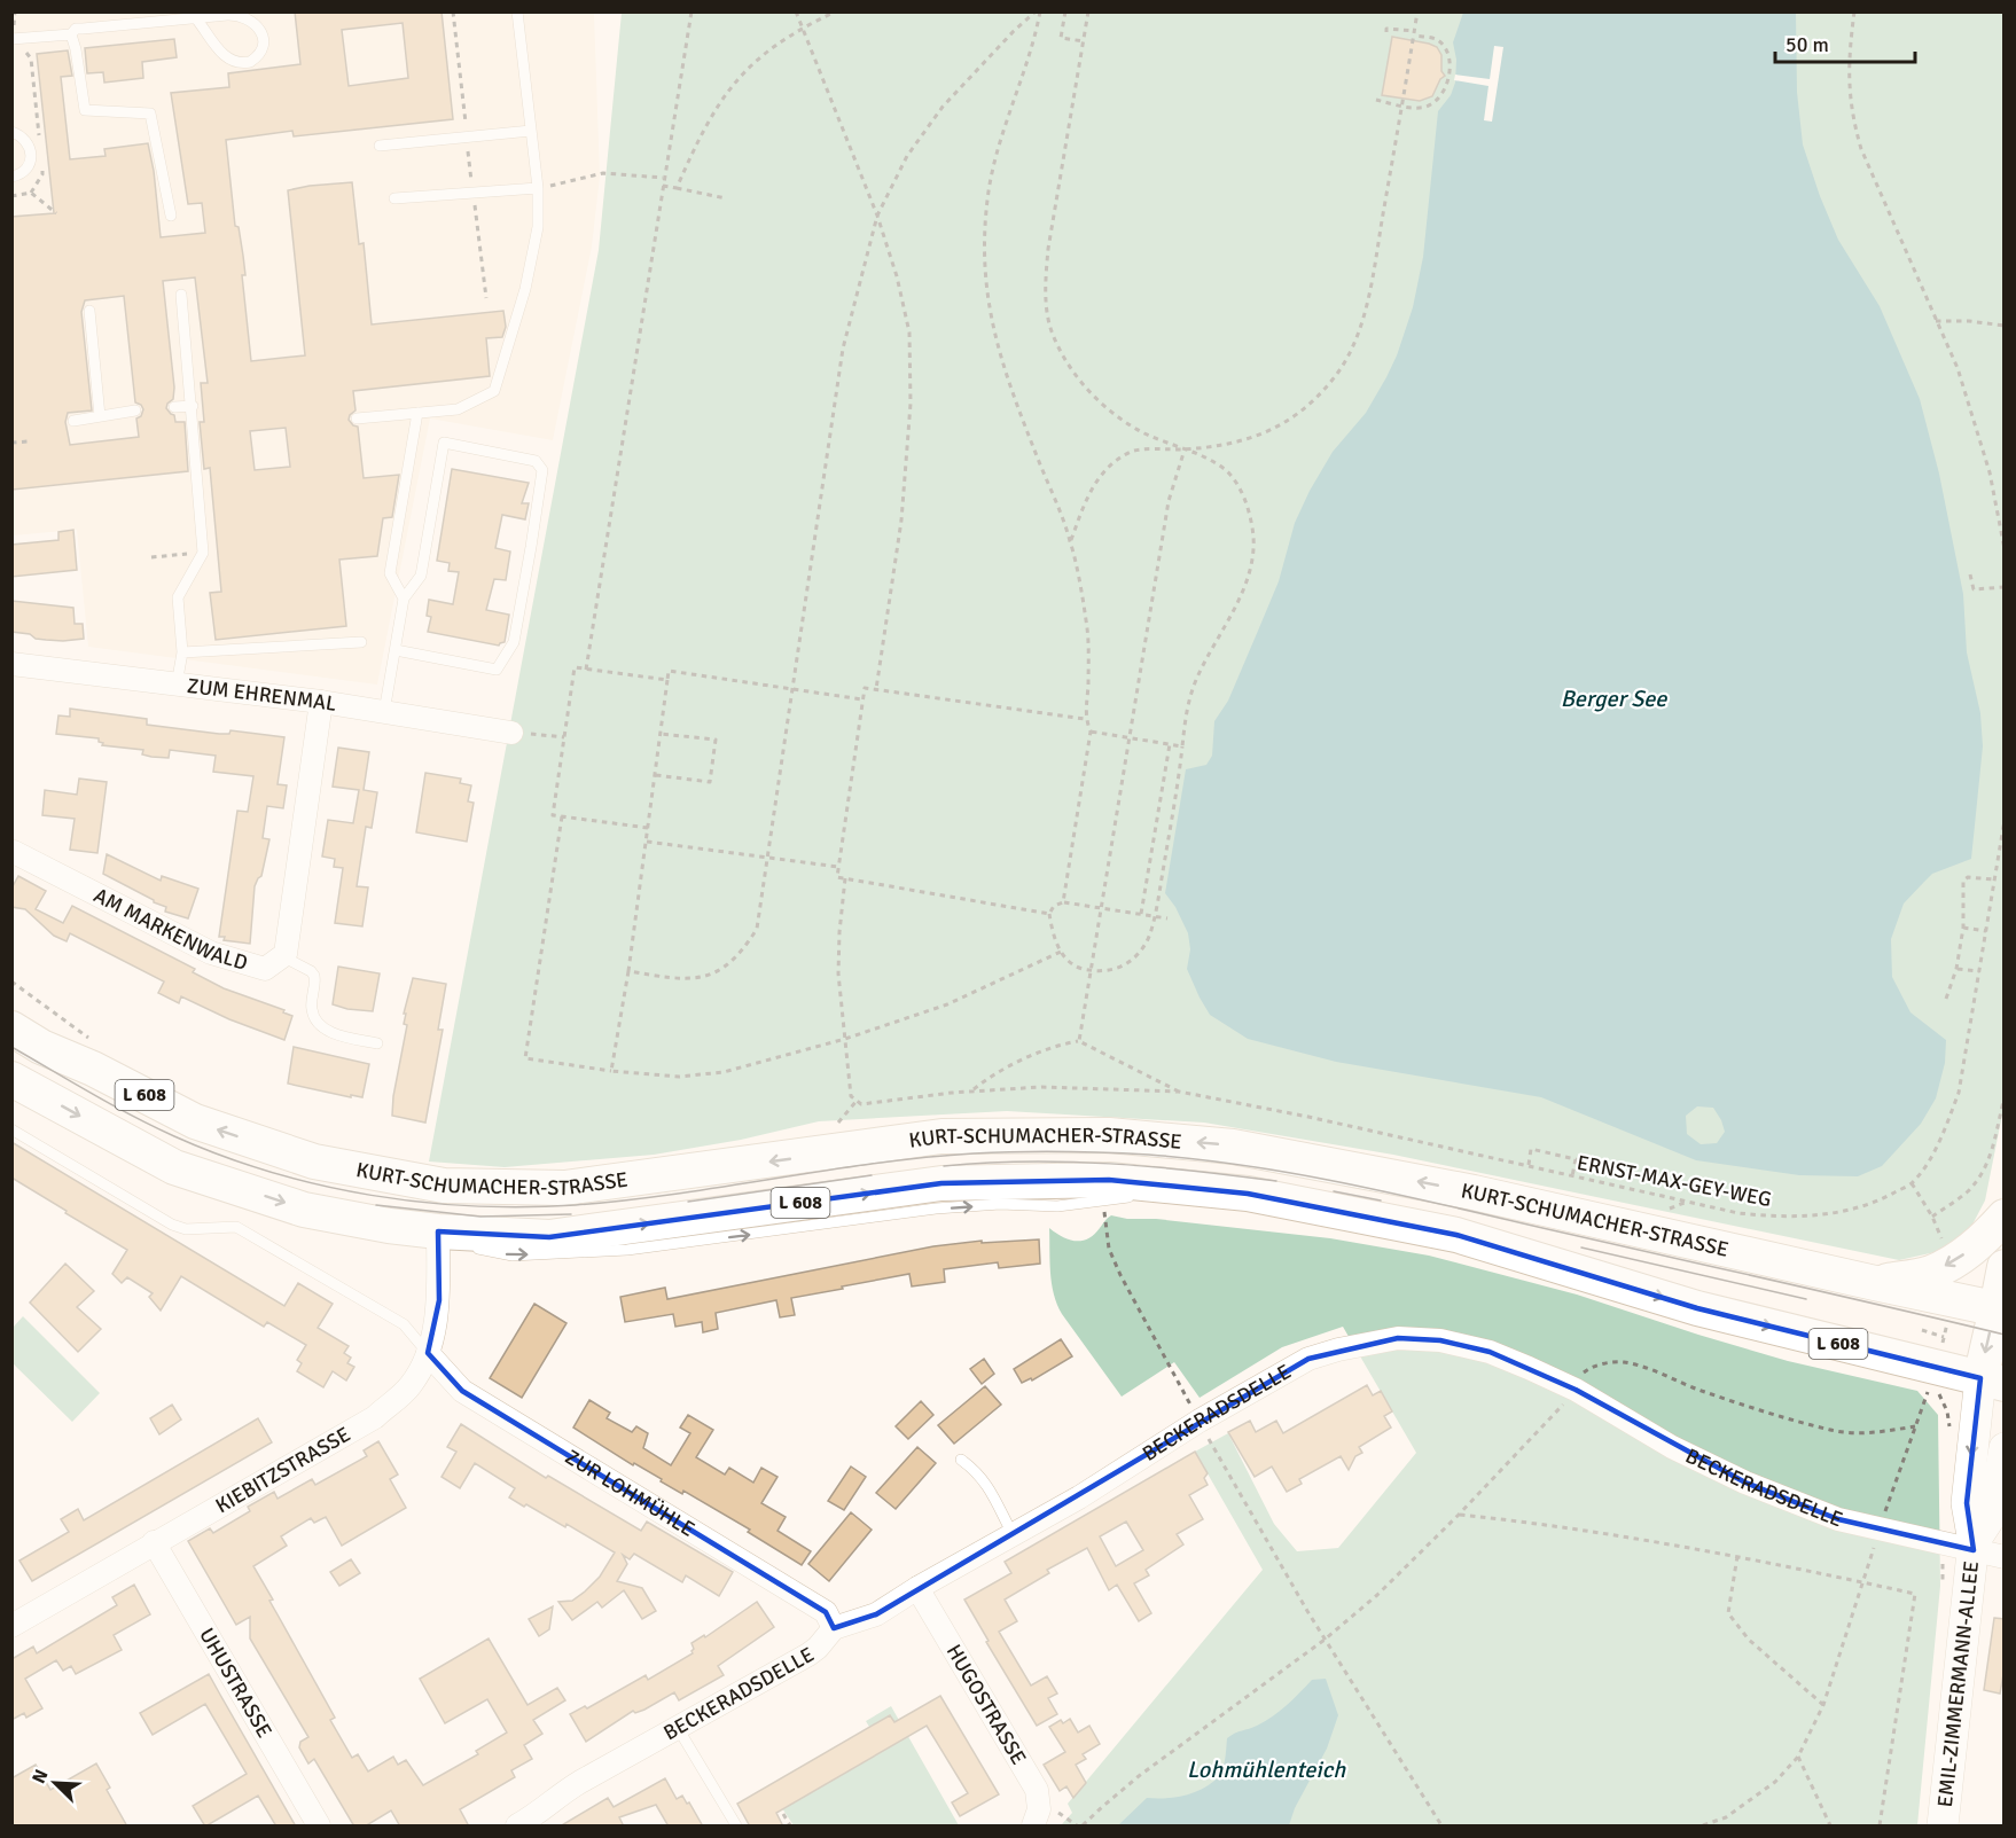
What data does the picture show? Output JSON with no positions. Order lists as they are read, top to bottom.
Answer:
{
  "streets": {
    "main road": ["L 608", "KURT-SCHUMACHER-STRASSE", "EMIL-ZIMMERMANN-ALLEE"],
    "street": [
      "ZUM EHRENMAL",
      "AM MARKENWALD",
      "BECKERADSDELLE",
      "KIEBITZSTRASSE",
      "ZUR LOHMÜHLE",
      "UHUSTRASSE",
      "HUGOSTRASSE"
    ],
    "path": ["ERNST-MAX-GEY-WEG"]
  },
  "crossings": [
    ["ZUM EHRENMAL", "AM MARKENWALD"],
    ["L 608", "KURT-SCHUMACHER-STRASSE"],
    ["KURT-SCHUMACHER-STRASSE", "KIEBITZSTRASSE"],
    ["KURT-SCHUMACHER-STRASSE", "EMIL-ZIMMERMANN-ALLEE"],
    ["BECKERADSDELLE", "ZUR LOHMÜHLE"],
    ["BECKERADSDELLE", "EMIL-ZIMMERMANN-ALLEE"],
    ["BECKERADSDELLE", "HUGOSTRASSE"],
    ["KIEBITZSTRASSE", "ZUR LOHMÜHLE"],
    ["KIEBITZSTRASSE", "UHUSTRASSE"]
  ],
  "water": ["Berger See", "Lohmühlenteich"],
  "scale_bar": "50 m",
  "north": "top left"
}
